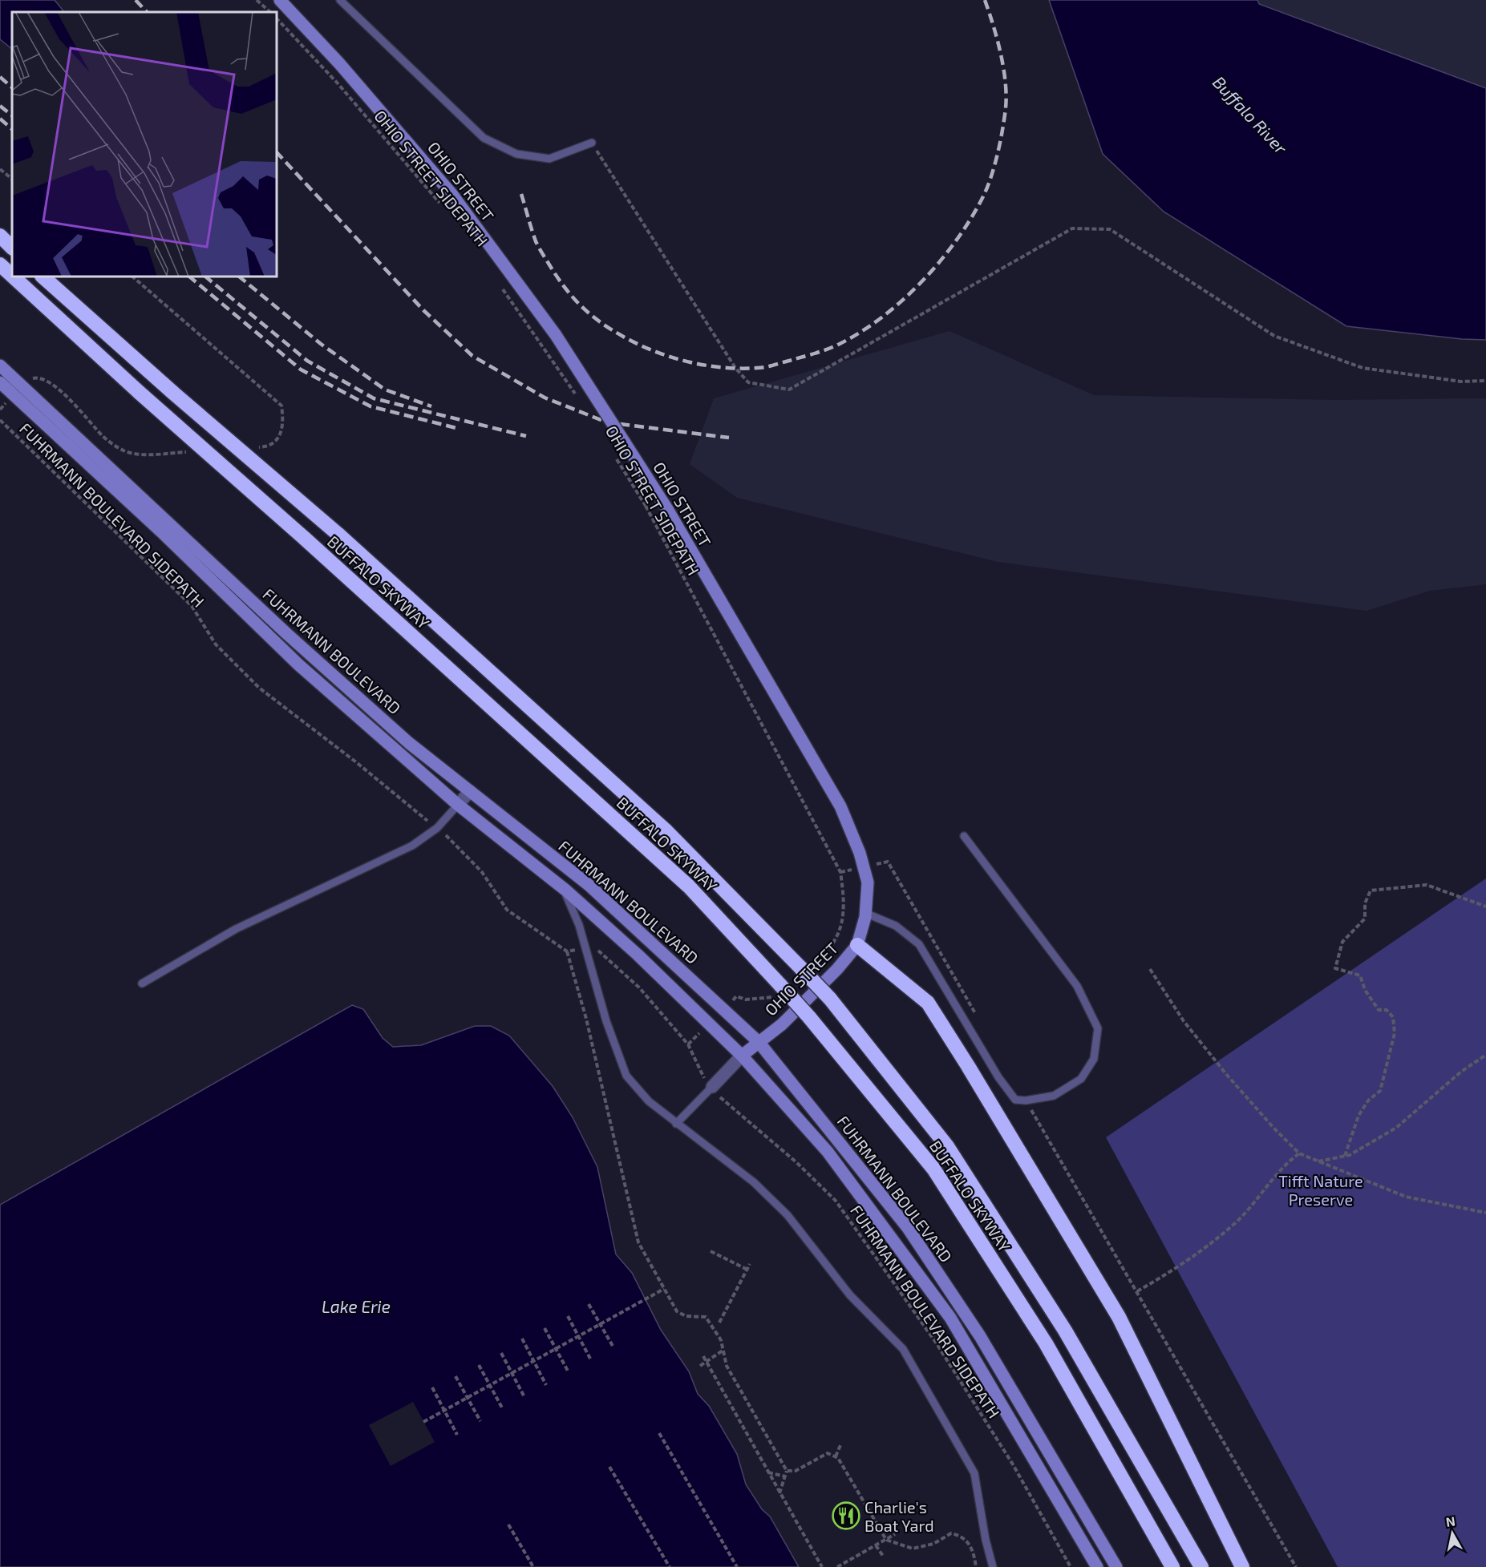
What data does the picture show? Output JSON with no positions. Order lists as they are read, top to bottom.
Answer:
{
  "streets": {
    "highway": ["BUFFALO SKYWAY"],
    "street": ["OHIO STREET", "FUHRMANN BOULEVARD"],
    "path": ["OHIO STREET SIDEPATH", "FUHRMANN BOULEVARD SIDEPATH"]
  },
  "crossings": [
    ["OHIO STREET SIDEPATH", "BUFFALO SKYWAY"],
    ["OHIO STREET", "FUHRMANN BOULEVARD"]
  ],
  "water": ["Buffalo River", "Lake Erie"],
  "parks": ["Tifft Nature Preserve"],
  "places": {
    "restaurant": ["Charlie's Boat Yard"]
  },
  "north": "top"
}
